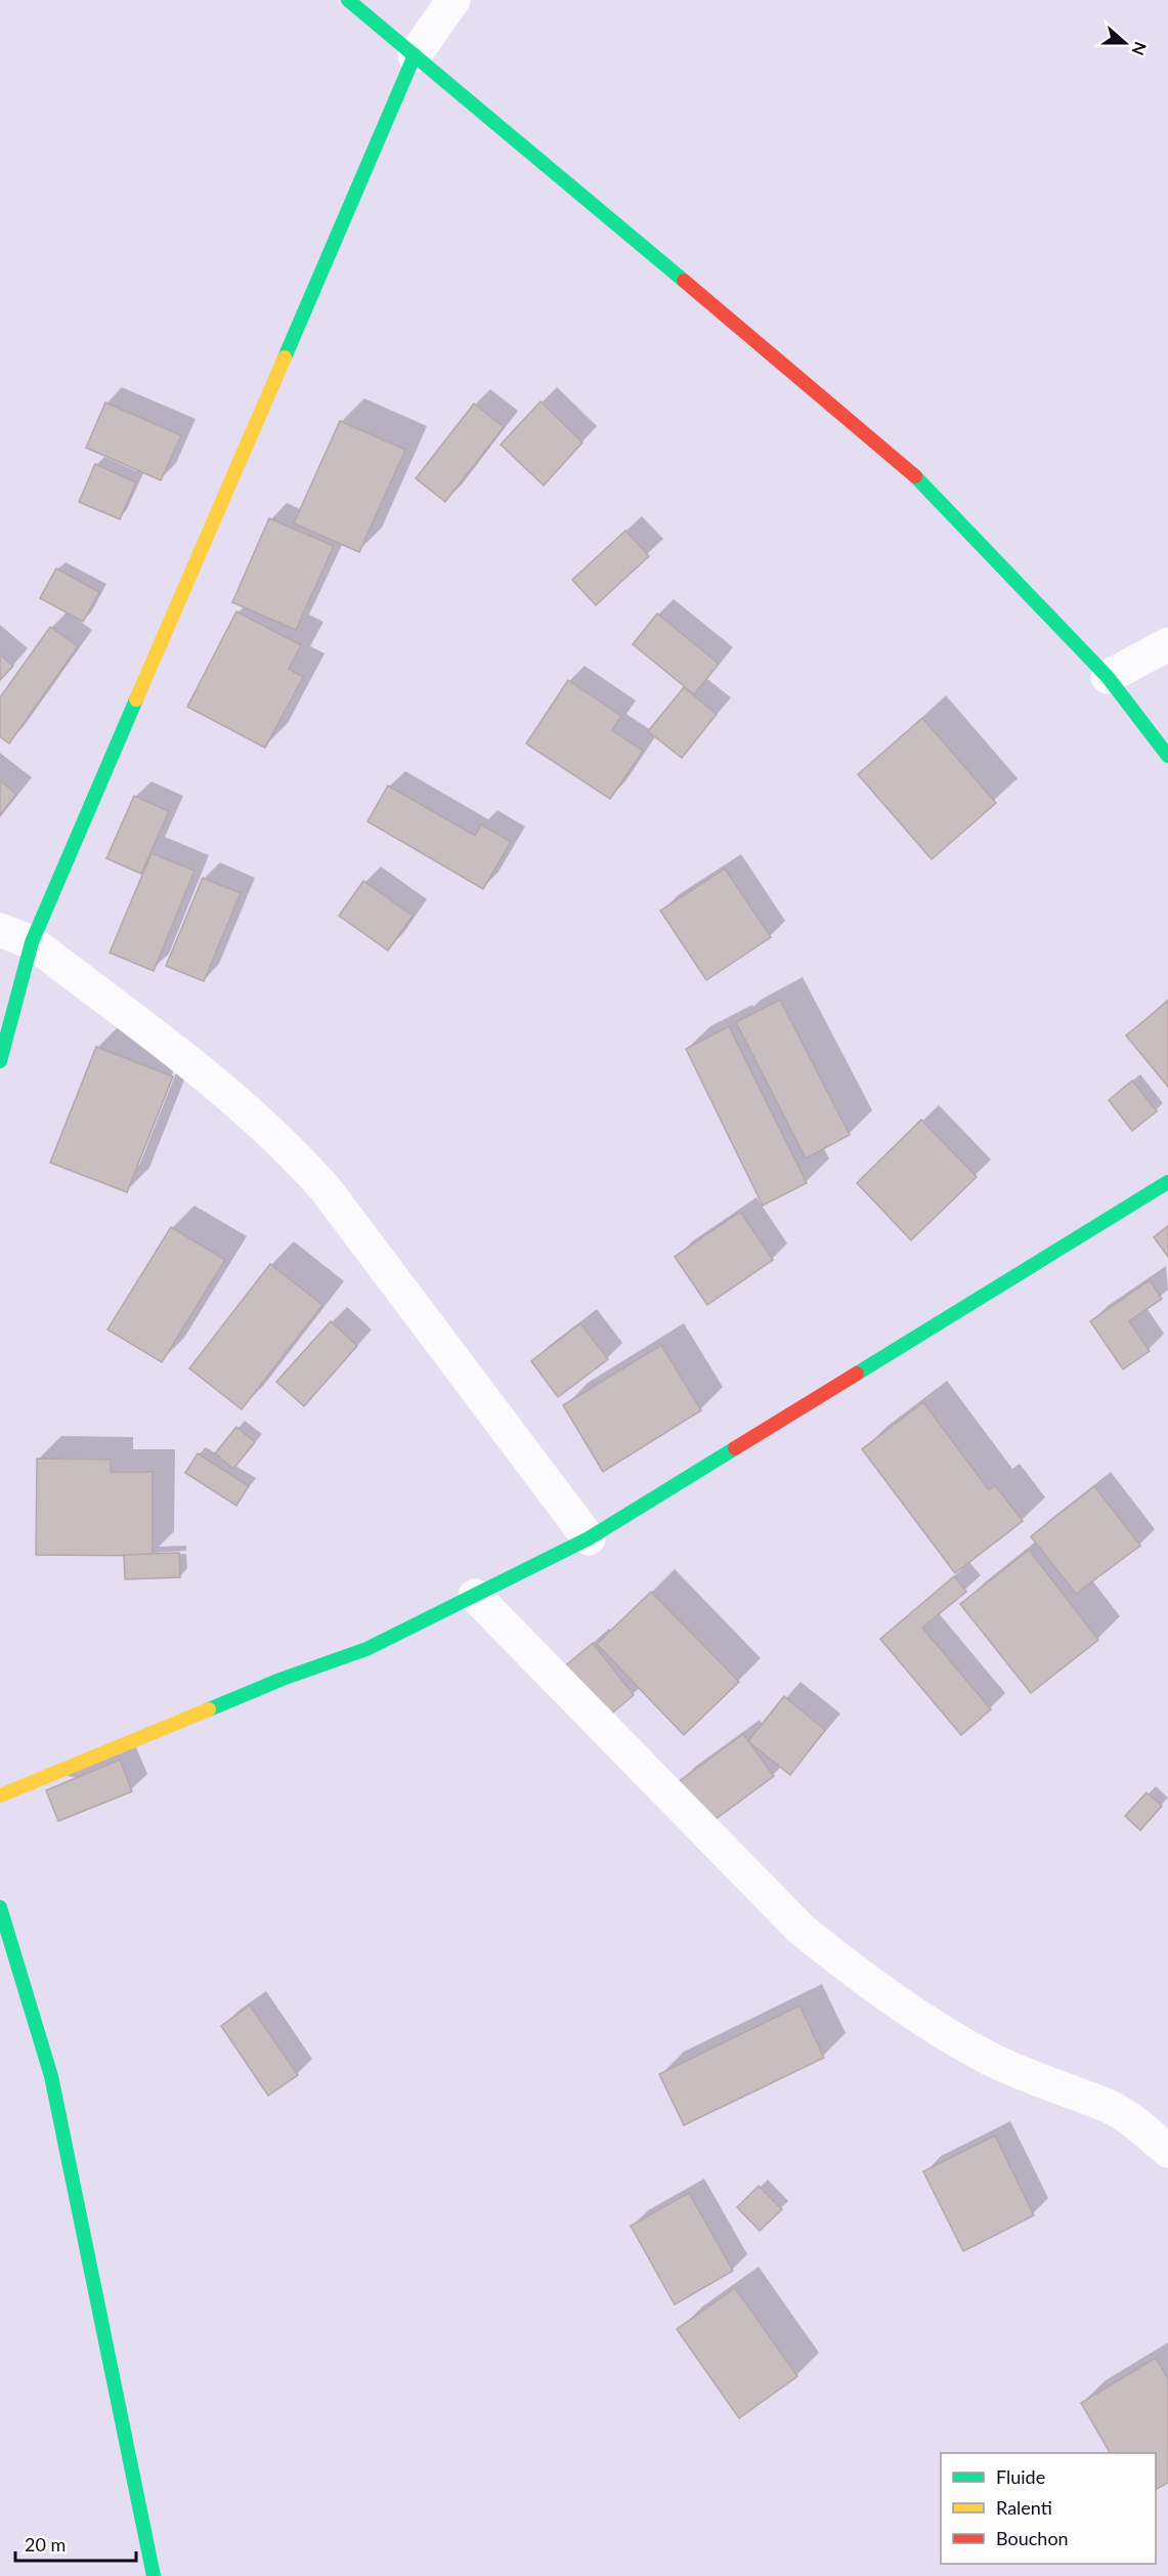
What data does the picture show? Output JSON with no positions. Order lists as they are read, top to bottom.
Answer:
{
  "legend": ["Fluide", "Ralenti", "Bouchon"],
  "scale_bar": "20 m",
  "north": "right"
}
